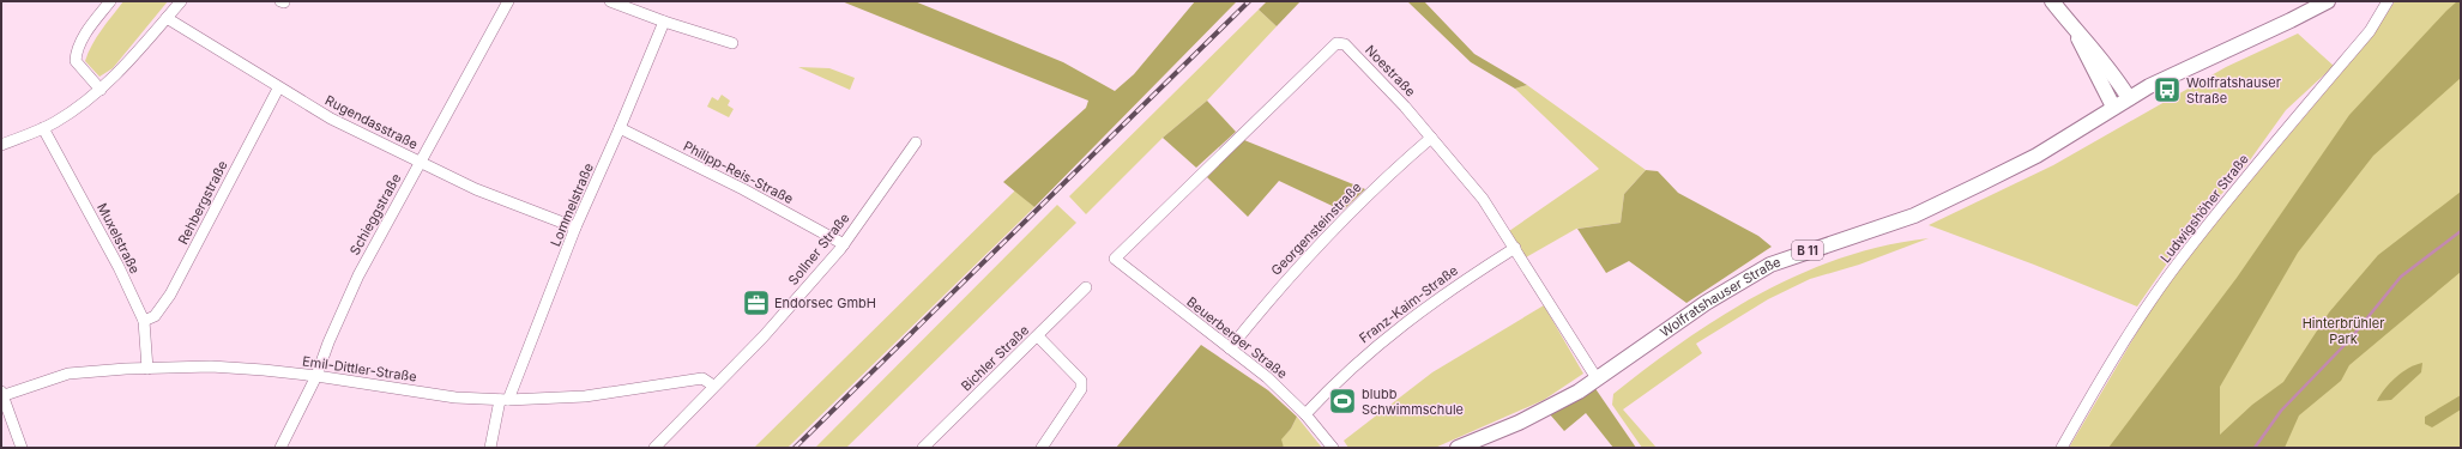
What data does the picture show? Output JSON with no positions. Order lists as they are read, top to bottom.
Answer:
{
  "streets": {
    "main road": ["B 11", "Wolfratshauser Straße"],
    "street": [
      "Noestraße",
      "Rugendasstraße",
      "Philipp-Reis-Straße",
      "Rehbergstraße",
      "Lommelstraße",
      "Ludwigshöher Straße",
      "Schieggstraße",
      "Georgensteinstraße",
      "Muxelstraße",
      "Sollner Straße",
      "Franz-Kaim-Straße",
      "Beuerberger Straße",
      "Bichler Straße",
      "Emil-Dittler-Straße"
    ]
  },
  "crossings": [
    ["Noestraße", "Georgensteinstraße"],
    ["Noestraße", "Wolfratshauser Straße"],
    ["Noestraße", "Franz-Kaim-Straße"],
    ["Noestraße", "Beuerberger Straße"],
    ["Rugendasstraße", "Rehbergstraße"],
    ["Rugendasstraße", "Lommelstraße"],
    ["Rugendasstraße", "Schieggstraße"],
    ["Philipp-Reis-Straße", "Lommelstraße"],
    ["Philipp-Reis-Straße", "Sollner Straße"],
    ["Rehbergstraße", "Muxelstraße"],
    ["Lommelstraße", "Emil-Dittler-Straße"],
    ["Schieggstraße", "Emil-Dittler-Straße"],
    ["Georgensteinstraße", "Beuerberger Straße"],
    ["Muxelstraße", "Emil-Dittler-Straße"],
    ["Sollner Straße", "Emil-Dittler-Straße"],
    ["Franz-Kaim-Straße", "Beuerberger Straße"]
  ],
  "parks": ["Hinterbrühler Park"],
  "places": {
    "bus stop": ["Wolfratshauser Straße"],
    "office": ["Endorsec GmbH"],
    "sports": ["blubb Schwimmschule"]
  }
}
